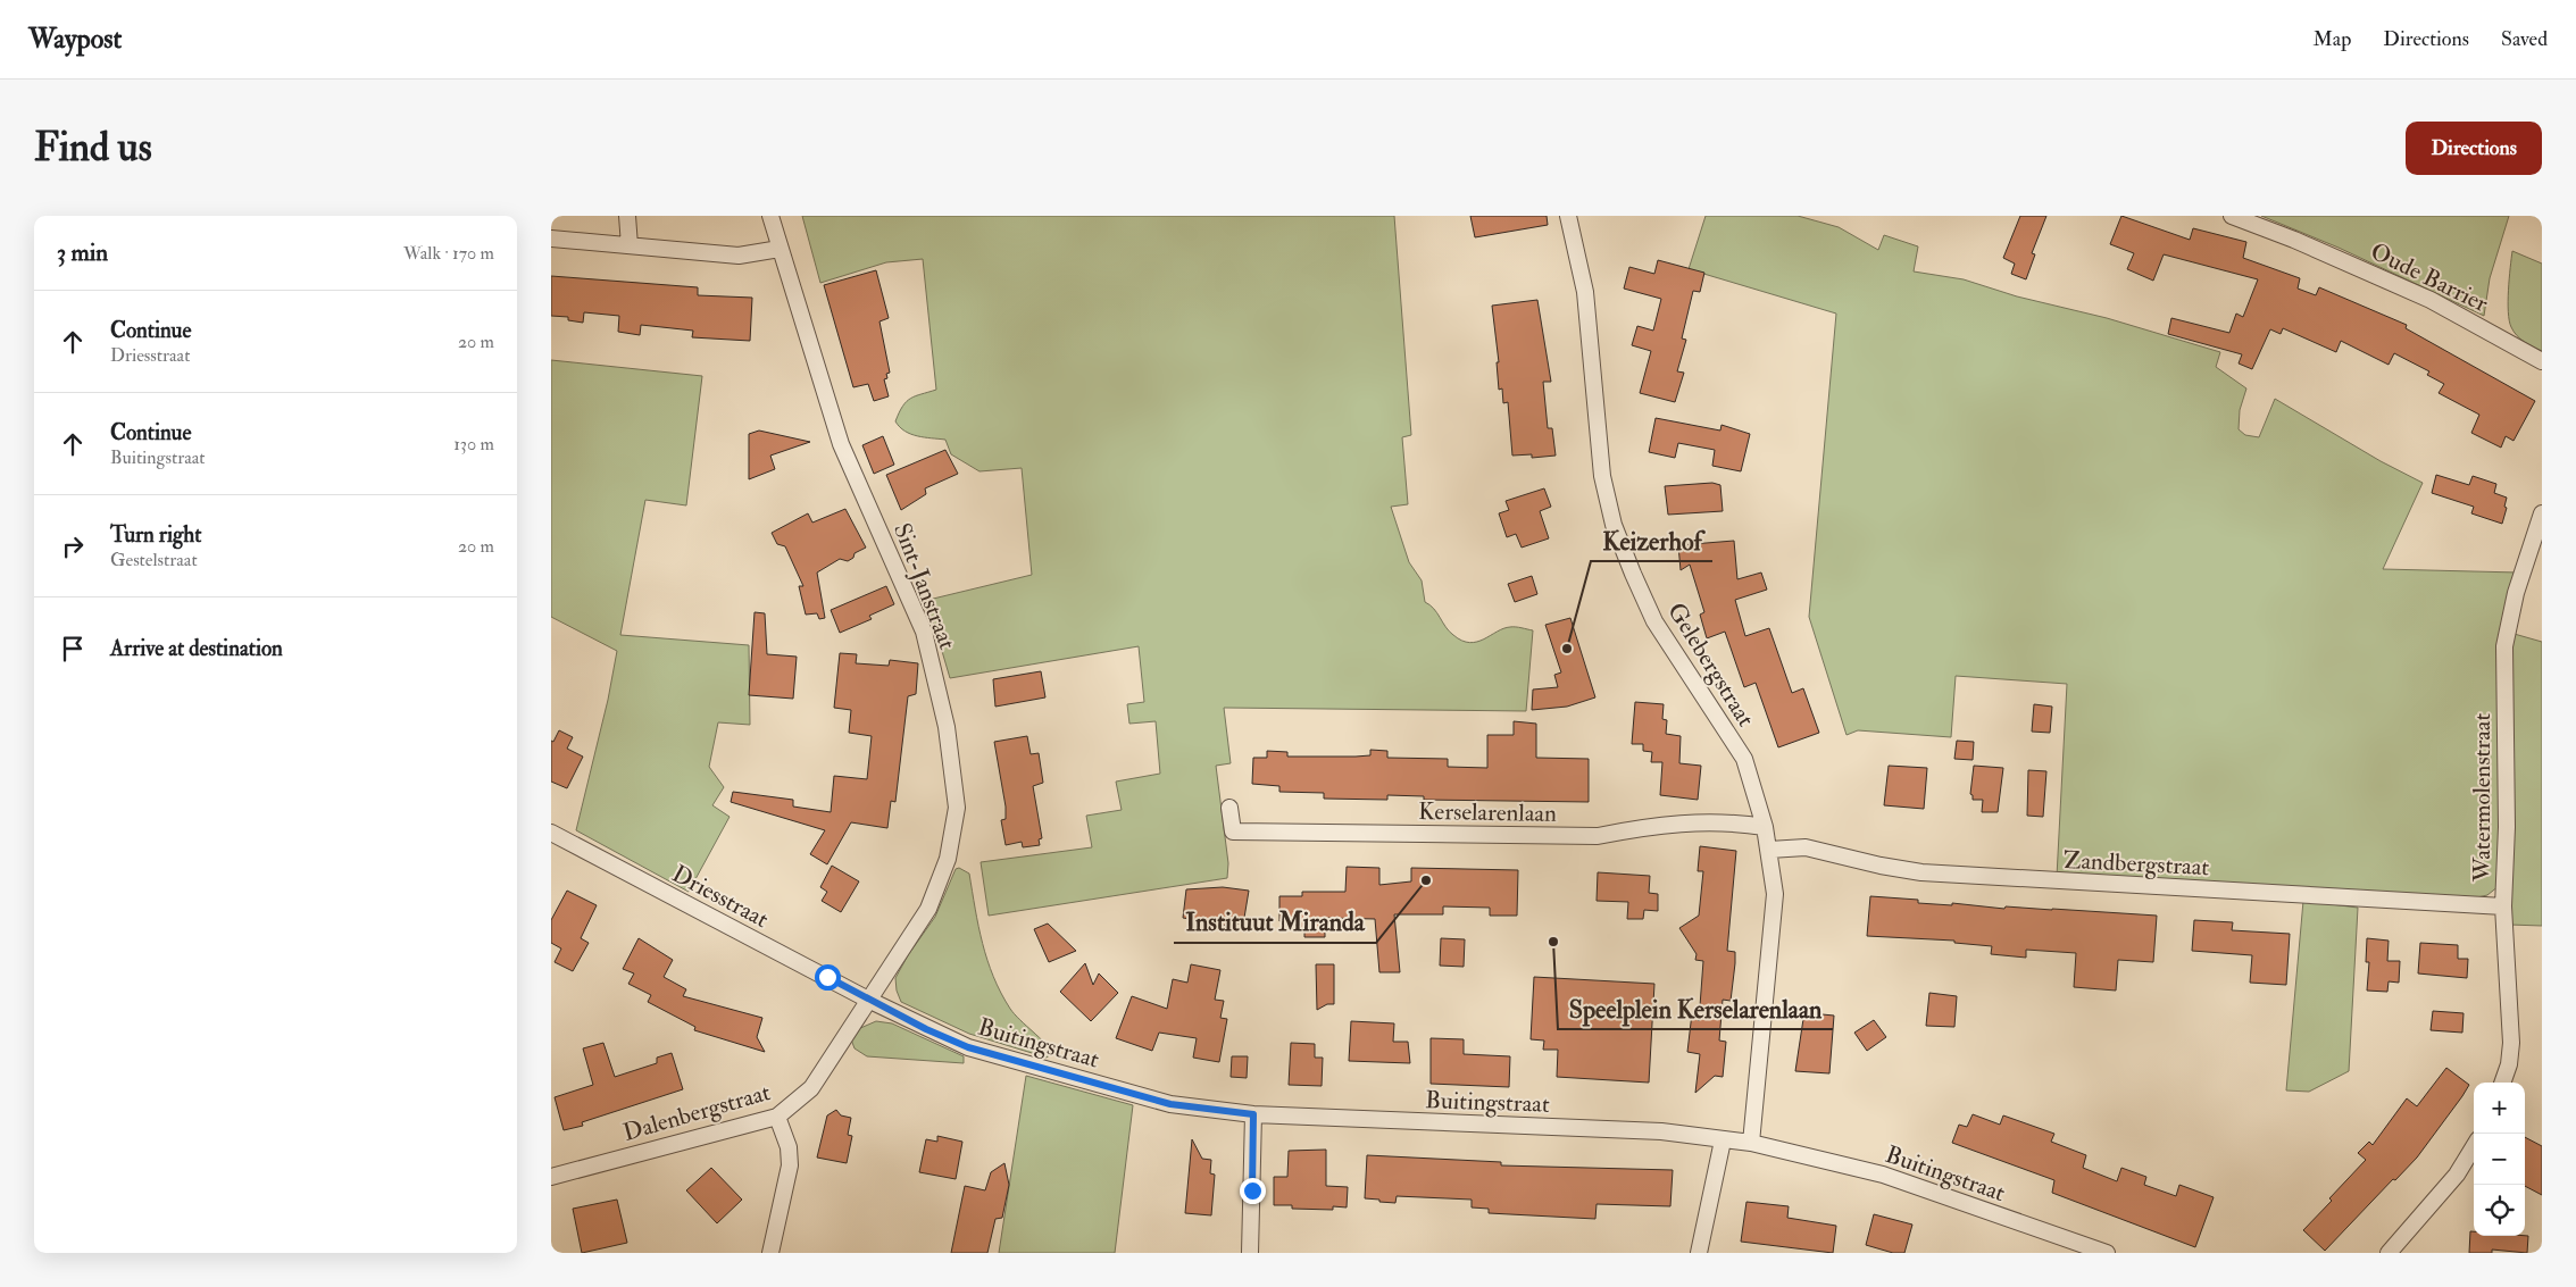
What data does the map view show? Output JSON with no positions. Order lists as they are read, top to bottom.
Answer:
{
  "streets": {
    "street": [
      "Oude Barrier",
      "Sint-Janstraat",
      "Gelebergstraat",
      "Watermolenstraat",
      "Kerselarenlaan",
      "Zandbergstraat",
      "Driesstraat",
      "Buitingstraat",
      "Dalenbergstraat"
    ]
  },
  "crossings": [
    ["Sint-Janstraat", "Driesstraat"],
    ["Sint-Janstraat", "Buitingstraat"],
    ["Sint-Janstraat", "Dalenbergstraat"],
    ["Gelebergstraat", "Kerselarenlaan"],
    ["Gelebergstraat", "Zandbergstraat"],
    ["Gelebergstraat", "Buitingstraat"],
    ["Watermolenstraat", "Zandbergstraat"],
    ["Driesstraat", "Buitingstraat"],
    ["Driesstraat", "Dalenbergstraat"],
    ["Buitingstraat", "Dalenbergstraat"]
  ],
  "places": ["Keizerhof", "Instituut Miranda", "Speelplein Kerselarenlaan"],
  "page": {
    "header": "Waypost",
    "nav": ["Map", "Directions", "Saved"],
    "buttons": "Directions",
    "title": "Find us",
    "heading": ["3 min", "Walk · 170 m"],
    "list": [
      ["Continue", "Driesstraat", "20 m"],
      ["Continue", "Buitingstraat", "130 m"],
      ["Turn right", "Gestelstraat", "20 m"],
      "Arrive at destination"
    ],
    "map_buttons": ["+", "−"]
  }
}
